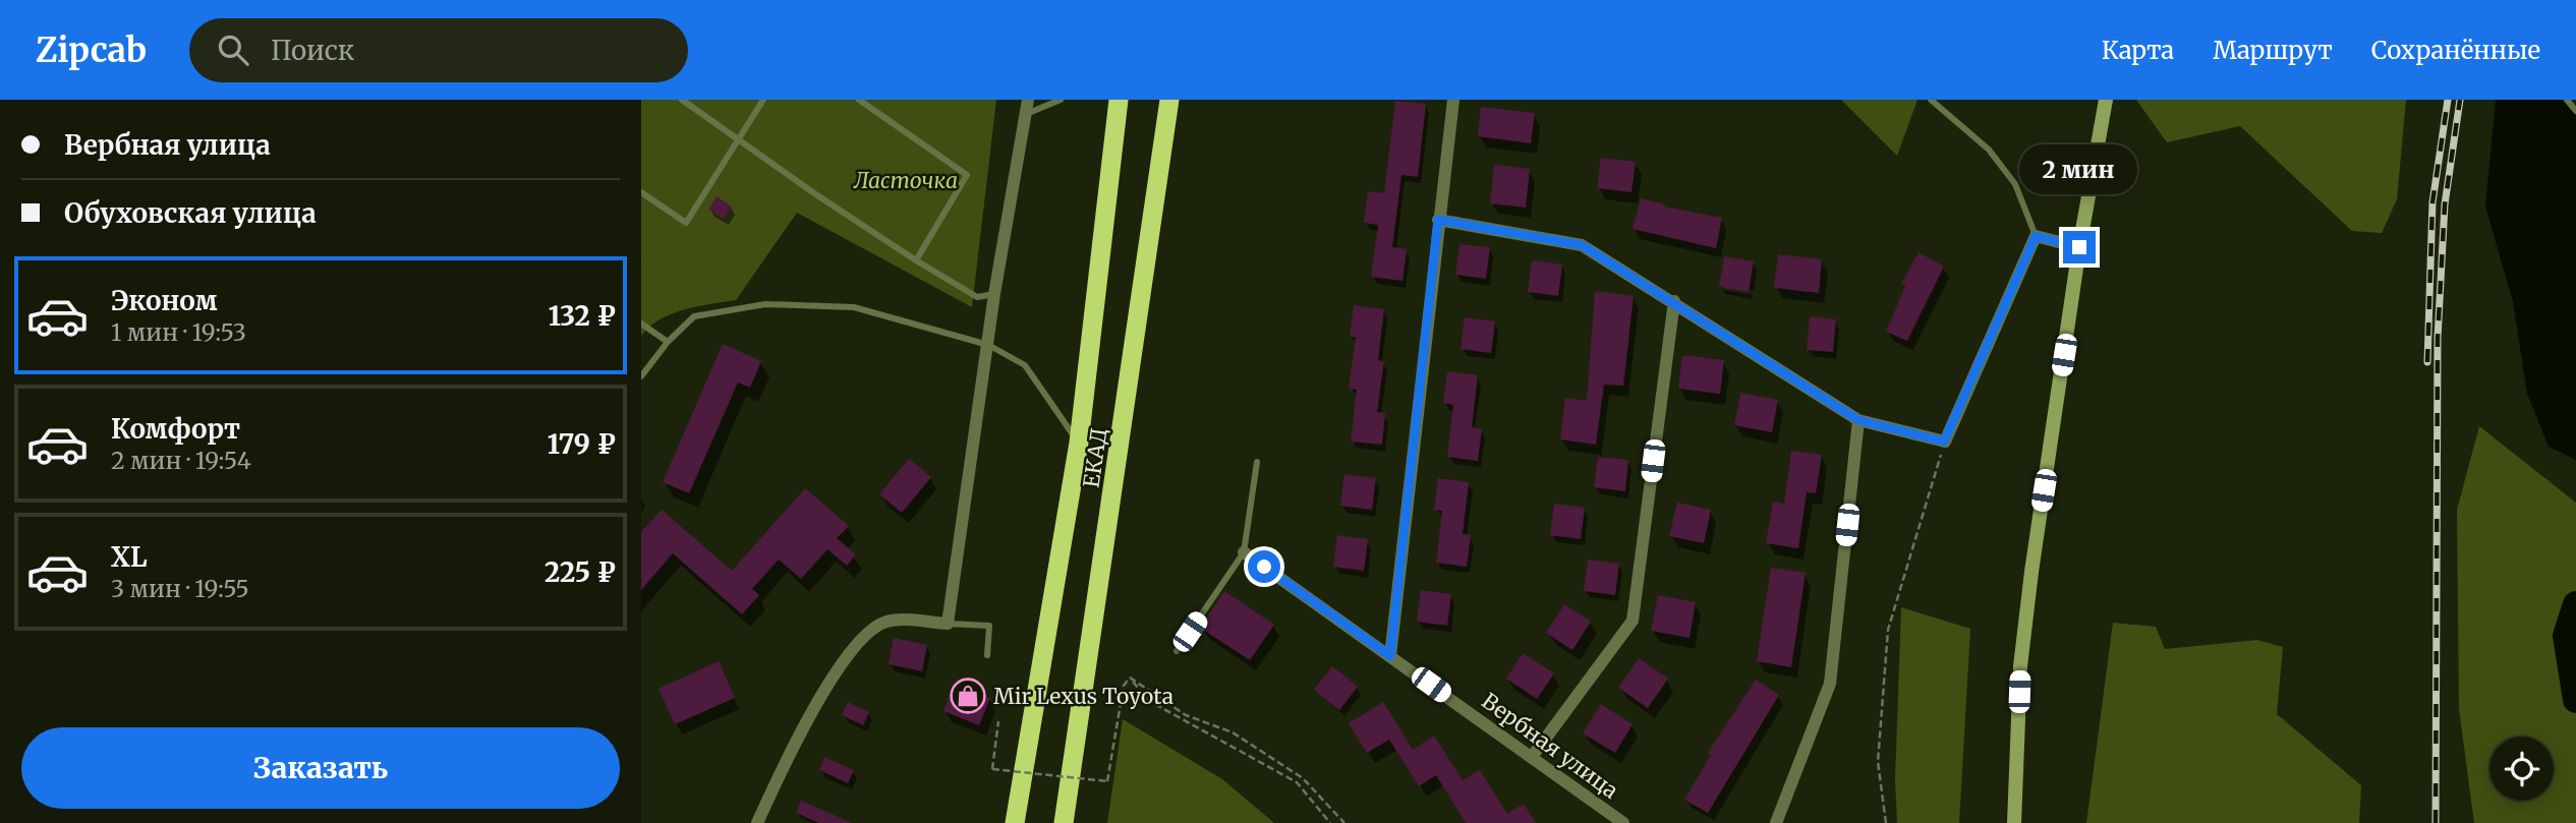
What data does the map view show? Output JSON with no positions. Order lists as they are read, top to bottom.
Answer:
{
  "streets": {
    "highway": ["ЕКАД"],
    "street": ["Вербная улица"]
  },
  "parks": ["Ласточка"],
  "places": {
    "shop": ["Mir Lexus Toyota"]
  },
  "page": {
    "header": "Zipcab",
    "search": "Поиск",
    "nav": ["Карта", "Маршрут", "Сохранённые"],
    "banner": ["Вербная улица", "Обуховская улица"],
    "bubble": "2 мин",
    "list": [
      {
        "name": "Эконом",
        "note": "1 мин · 19:53",
        "value": "132 ₽"
      },
      {
        "name": "Комфорт",
        "note": "2 мин · 19:54",
        "value": "179 ₽"
      },
      {
        "name": "XL",
        "note": "3 мин · 19:55",
        "value": "225 ₽"
      }
    ],
    "buttons": "Заказать"
  }
}
